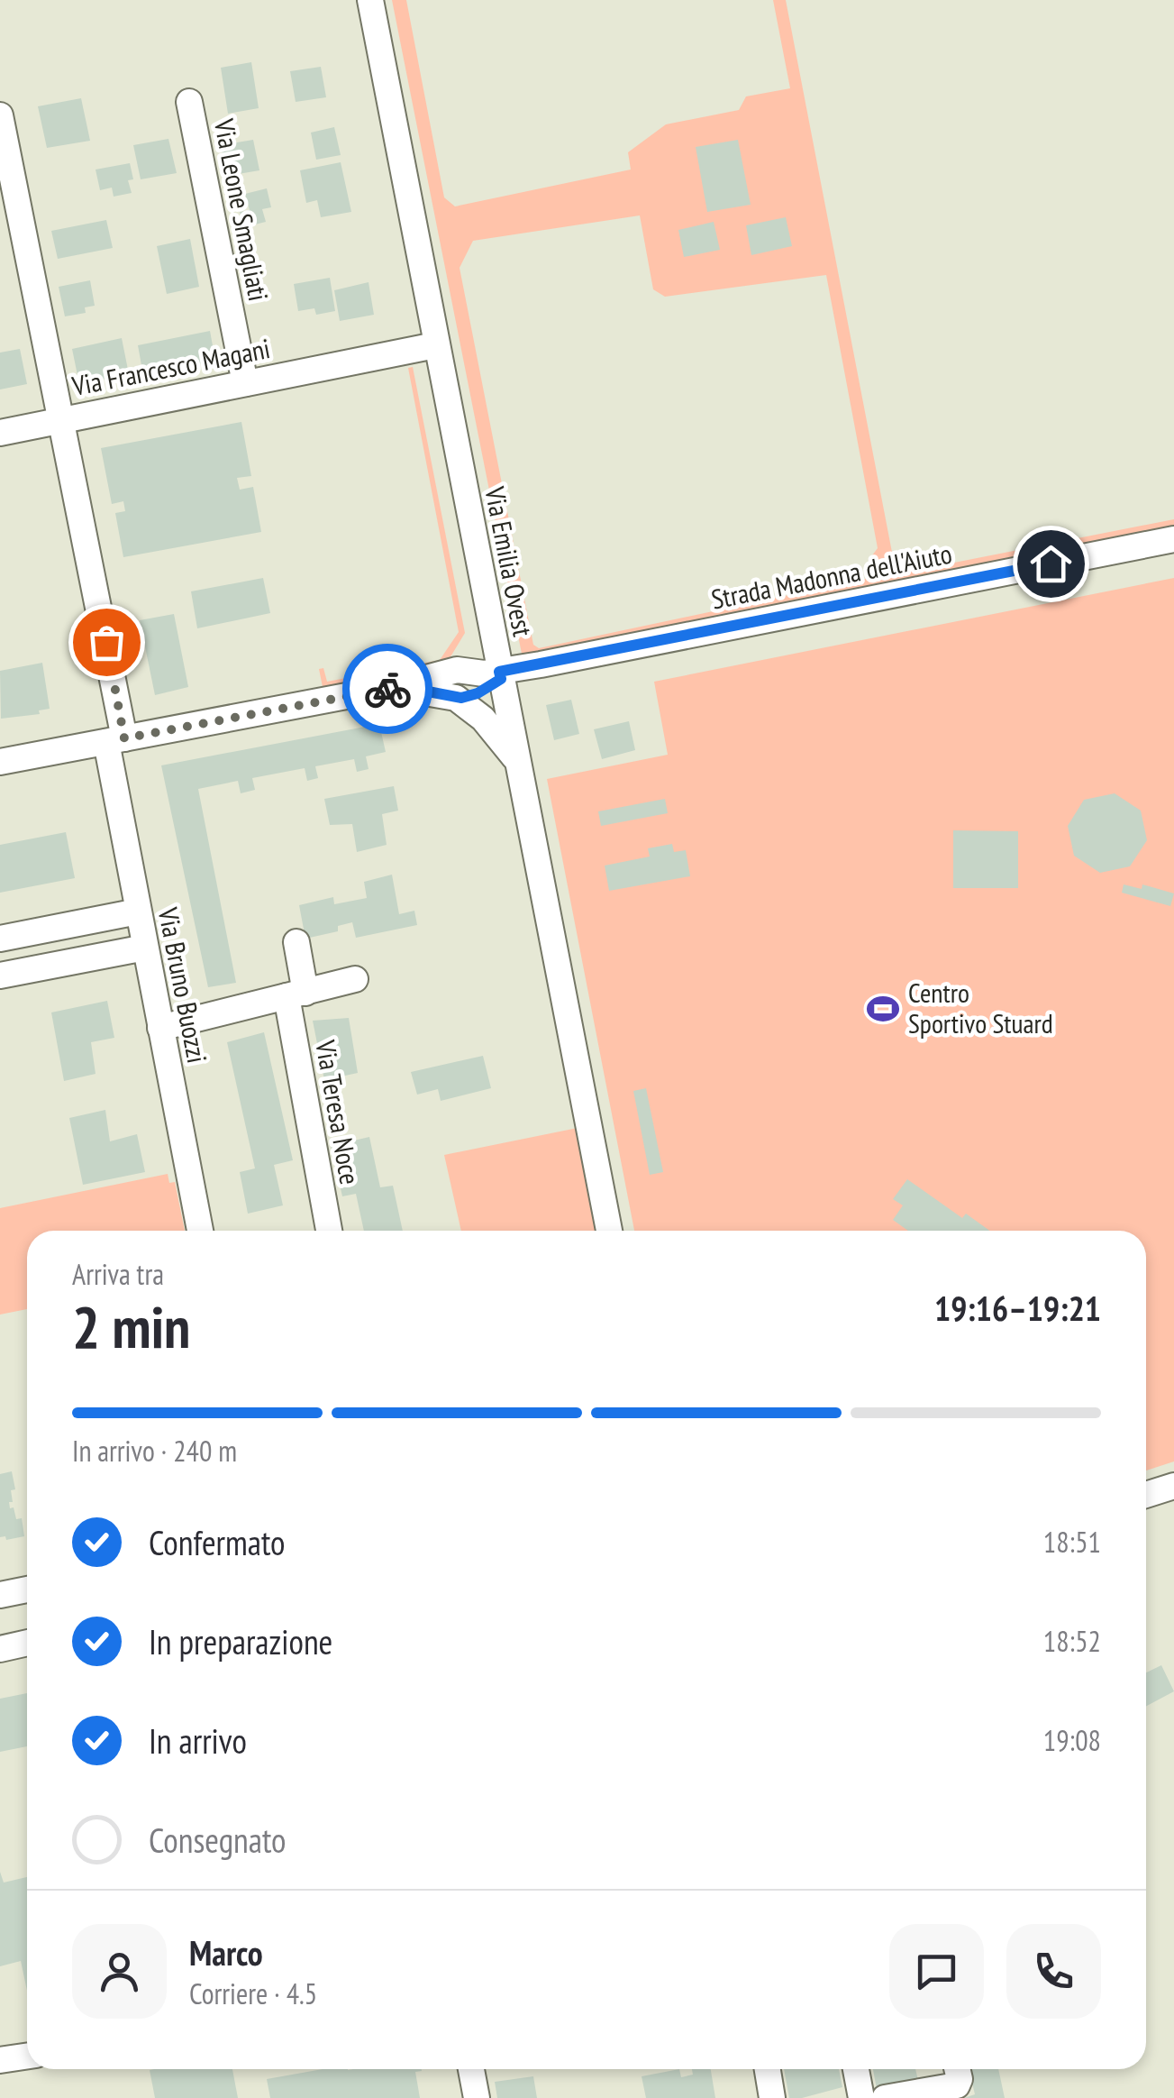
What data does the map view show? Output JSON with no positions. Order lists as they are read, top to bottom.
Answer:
{
  "streets": {
    "street": [
      "Via Leone Smagliati",
      "Via Francesco Magani",
      "Via Emilia Ovest",
      "Strada Madonna dell'Aiuto",
      "Via Bruno Buozzi",
      "Via Teresa Noce"
    ]
  },
  "crossings": [
    ["Via Leone Smagliati", "Via Francesco Magani"],
    ["Via Francesco Magani", "Via Emilia Ovest"],
    ["Via Francesco Magani", "Via Bruno Buozzi"],
    ["Via Emilia Ovest", "Strada Madonna dell'Aiuto"]
  ],
  "places": {
    "sports": ["Centro Sportivo Stuard"]
  },
  "page": {
    "heading": ["2 min", "Arriva tra", "19:16–19:21"],
    "panel": ["Marco", "Corriere · 4.5"],
    "bar": "In arrivo · 240 m",
    "list": [
      ["Confermato", "18:51"],
      ["In preparazione", "18:52"],
      ["In arrivo", "19:08"],
      "Consegnato"
    ]
  }
}
